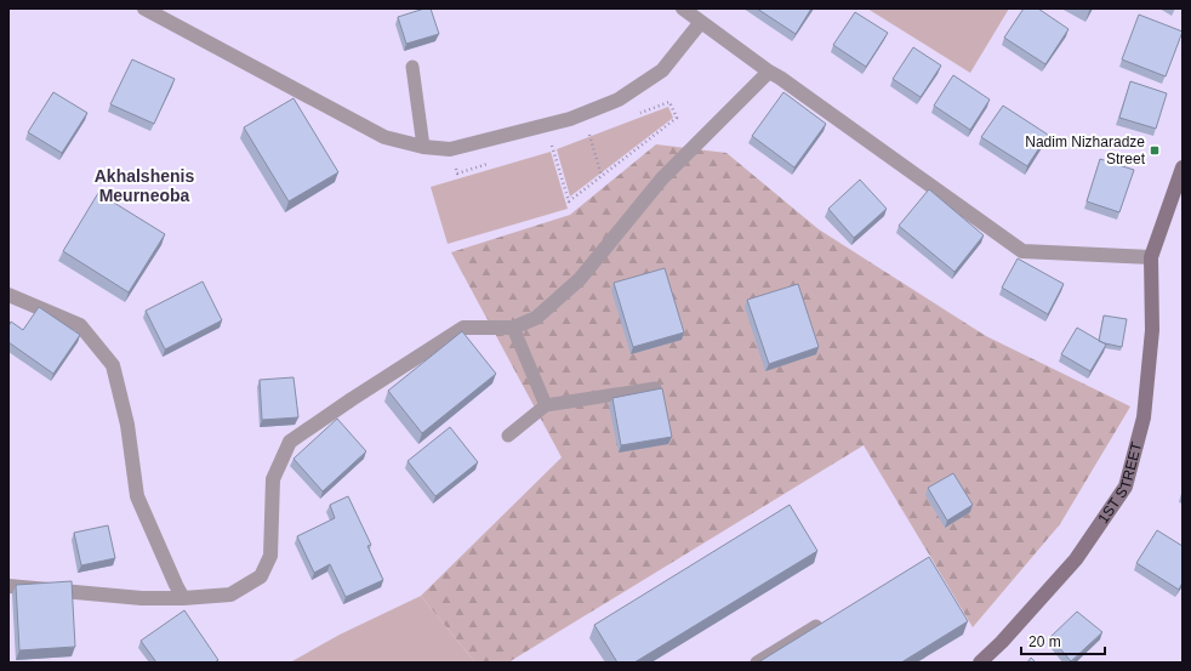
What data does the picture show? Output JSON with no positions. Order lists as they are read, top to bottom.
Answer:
{
  "streets": {
    "main road": ["1ST STREET"]
  },
  "districts": ["Akhalshenis Meurneoba"],
  "places": {
    "transit": ["Nadim Nizharadze Street"]
  },
  "scale_bar": "20 m"
}
